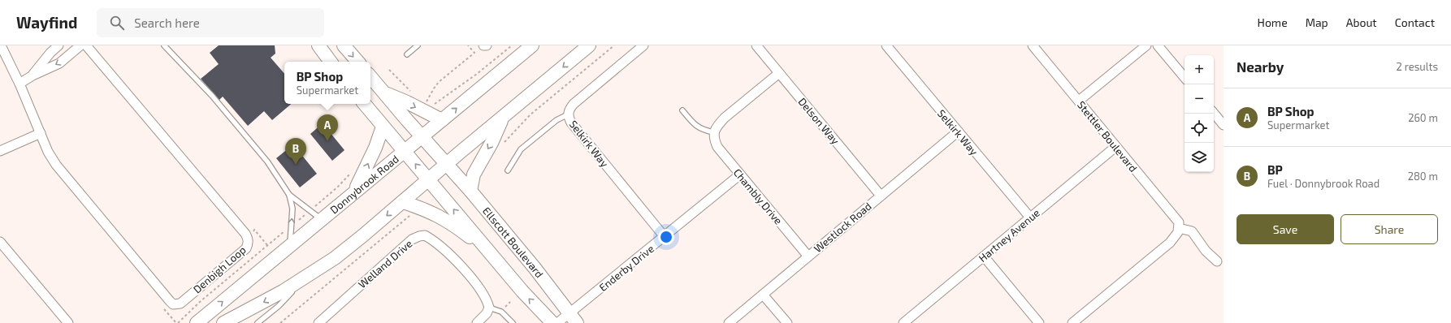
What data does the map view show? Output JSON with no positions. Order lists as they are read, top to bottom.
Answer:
{
  "streets": {
    "main road": ["Donnybrook Road", "Ellscott Boulevard"],
    "street": [
      "Delson Way",
      "Selkirk Way",
      "Stettler Boulevard",
      "Chambly Drive",
      "Westlock Road",
      "Hartney Avenue",
      "Welland Drive",
      "Enderby Drive",
      "Denbigh Loop"
    ]
  },
  "crossings": [
    ["Delson Way", "Westlock Road"],
    ["Selkirk Way", "Westlock Road"],
    ["Selkirk Way", "Hartney Avenue"],
    ["Selkirk Way", "Enderby Drive"],
    ["Stettler Boulevard", "Hartney Avenue"],
    ["Donnybrook Road", "Ellscott Boulevard"],
    ["Chambly Drive", "Westlock Road"],
    ["Chambly Drive", "Enderby Drive"],
    ["Ellscott Boulevard", "Enderby Drive"]
  ],
  "page": {
    "header": "Wayfind",
    "search": "Search here",
    "nav": [
      "Home",
      "Map",
      "About",
      "Contact"
    ],
    "heading": ["Nearby", "2 results"],
    "map_buttons": ["+", "−"],
    "popup": ["BP Shop", "Supermarket"],
    "list": [
      {
        "mark": "A",
        "name": "BP Shop",
        "note": "Supermarket",
        "value": "260 m"
      },
      {
        "mark": "B",
        "name": "BP",
        "note": "Fuel · Donnybrook Road",
        "value": "280 m"
      }
    ],
    "pins": ["A", "B"],
    "buttons": ["Save", "Share"]
  }
}
